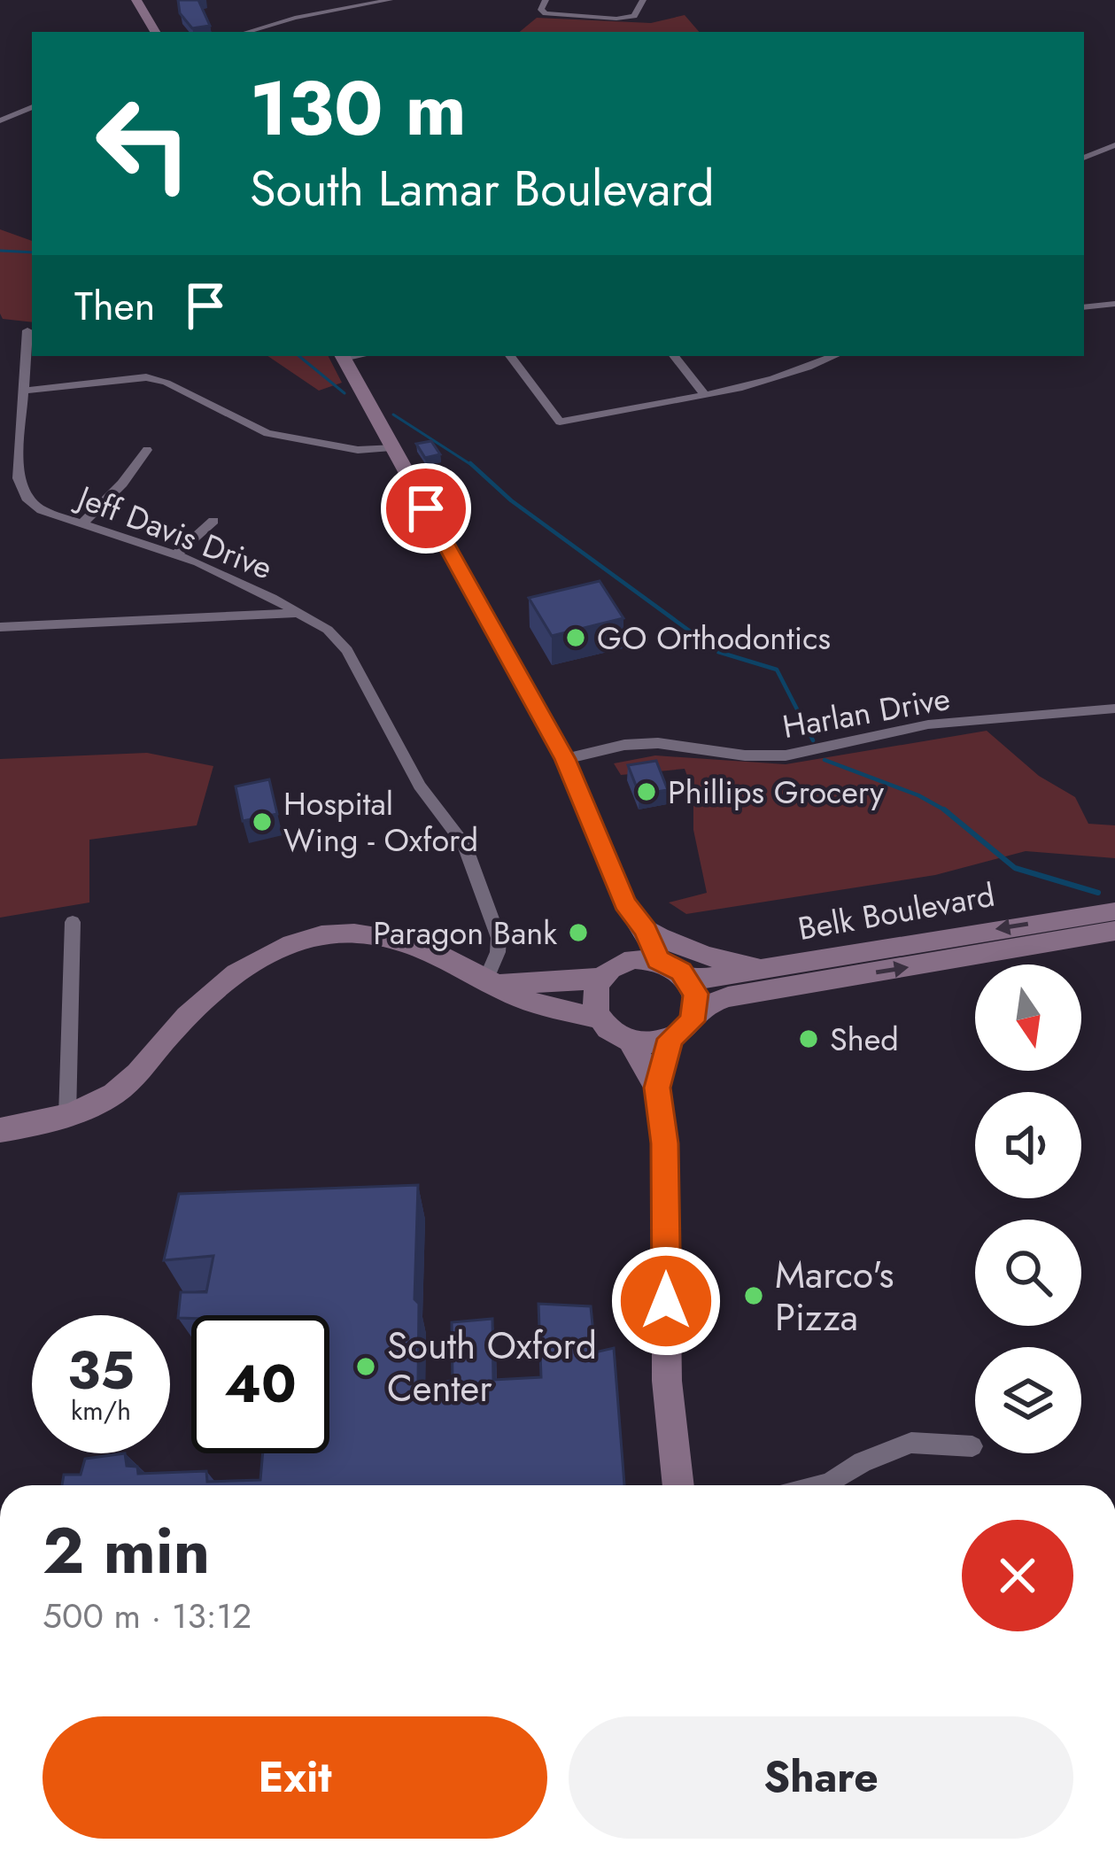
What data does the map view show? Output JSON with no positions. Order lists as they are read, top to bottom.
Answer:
{
  "streets": {
    "street": ["Jeff Davis Drive", "Harlan Drive", "Belk Boulevard"]
  },
  "places": [
    "GO Orthodontics",
    "Phillips Grocery",
    "Hospital Wing - Oxford",
    "Paragon Bank",
    "Shed",
    "Marco's Pizza",
    "South Oxford Center"
  ],
  "north": "bottom",
  "page": {
    "turn": ["130 m", "South Lamar Boulevard"],
    "then": "Then",
    "speed": "35 km/h",
    "limit": "40",
    "heading": ["2 min", "500 m · 13:12"],
    "buttons": ["Exit", "Share"]
  }
}
